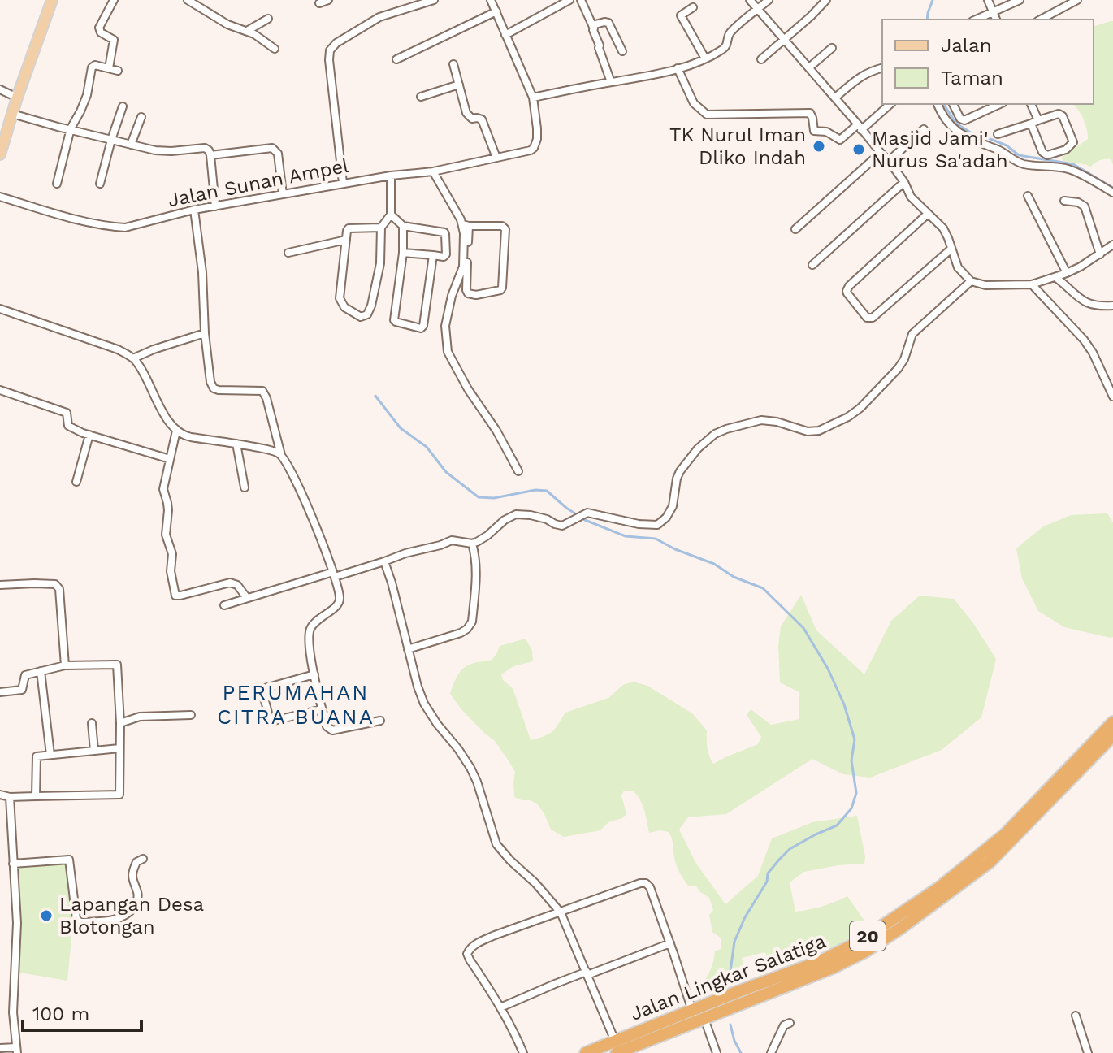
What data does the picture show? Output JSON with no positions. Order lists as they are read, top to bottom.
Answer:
{
  "streets": {
    "highway": ["20", "Jalan Lingkar Salatiga"],
    "street": ["Jalan Sunan Ampel"]
  },
  "districts": ["PERUMAHAN CITRA BUANA"],
  "places": ["TK Nurul Iman Dliko Indah", "Masjid Jami' Nurus Sa'adah", "Lapangan Desa Blotongan"],
  "legend": ["Jalan", "Taman"],
  "scale_bar": "100 m"
}
